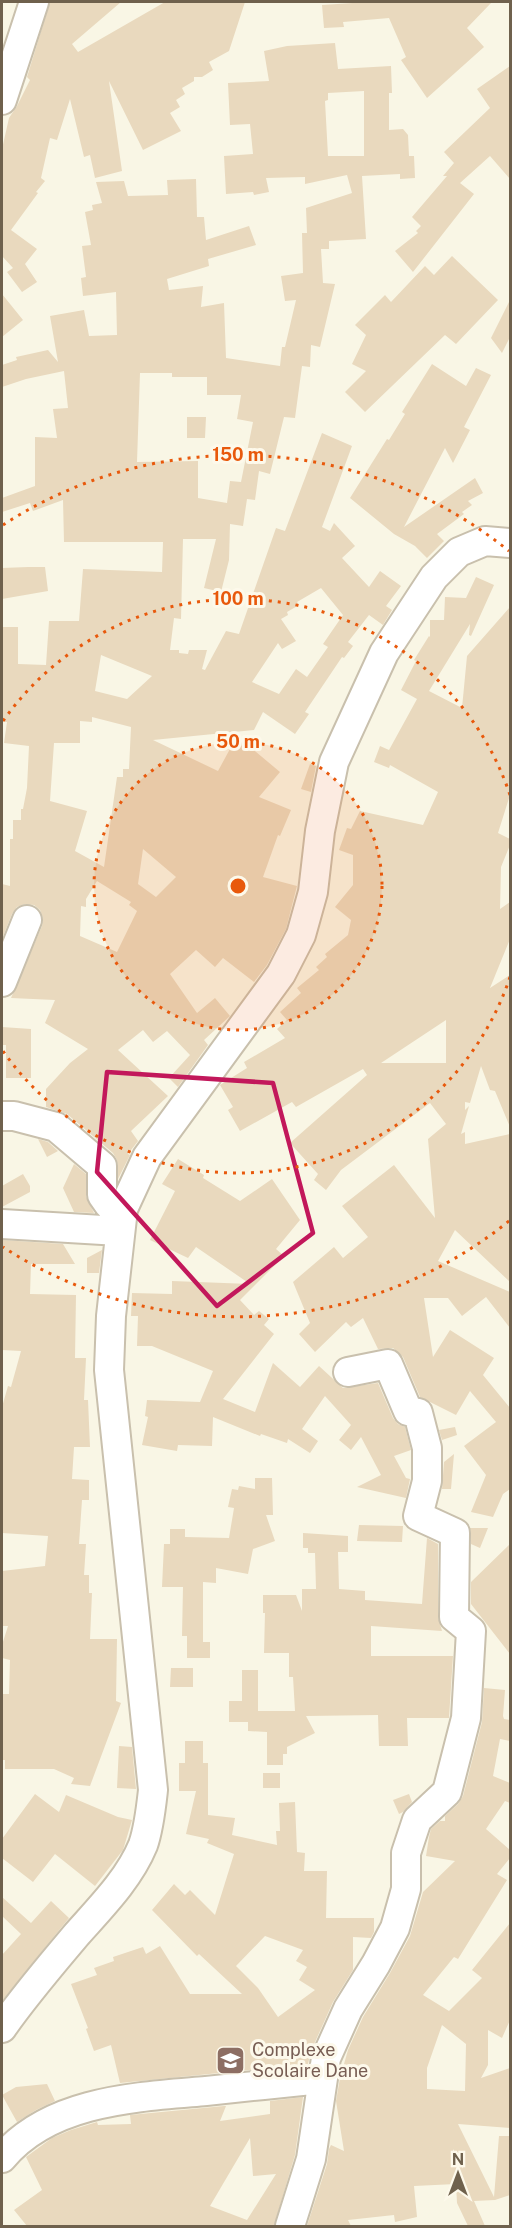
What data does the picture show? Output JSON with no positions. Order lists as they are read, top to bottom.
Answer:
{
  "places": {
    "school or university": ["Complexe Scolaire Dane"]
  },
  "north": "top",
  "rings": ["150 m", "100 m", "50 m"]
}
